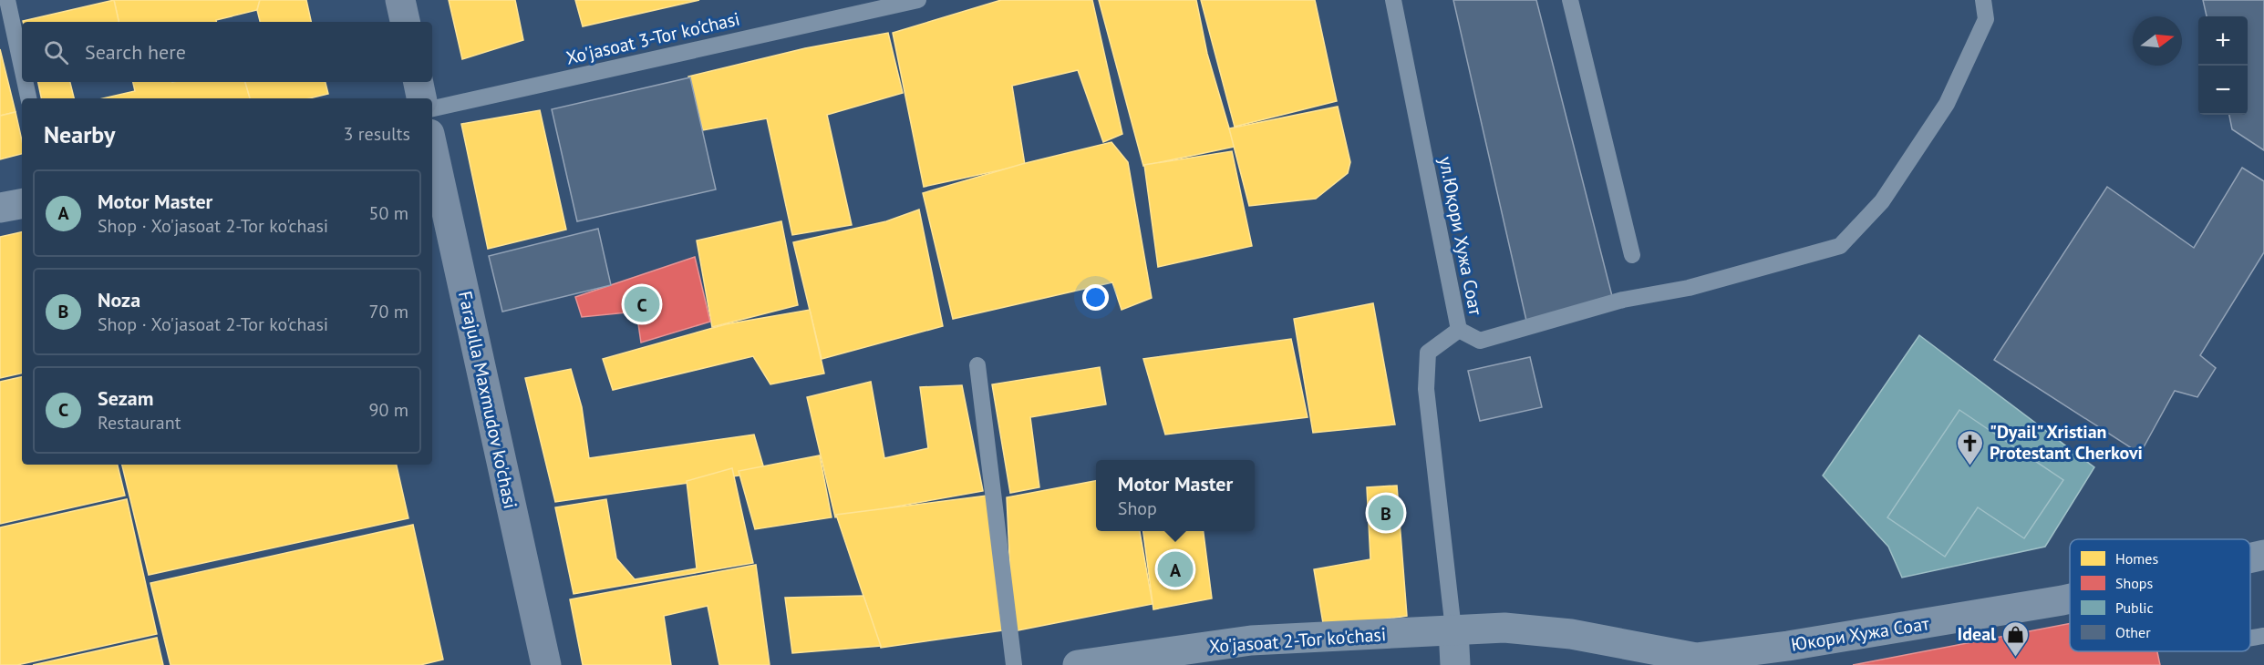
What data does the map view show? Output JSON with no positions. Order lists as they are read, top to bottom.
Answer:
{
  "streets": {
    "main road": ["Farajulla Maxmudov ko'chasi"],
    "street": ["Юкори Хужа Соат", "Xo'jasoat 2-Tor ko'chasi"],
    "lane": ["Xo'jasoat 3-Tor ko'chasi", "ул.Юқори Хужа Соат"]
  },
  "crossings": [
    ["ул.Юқори Хужа Соат", "Юкори Хужа Соат"],
    ["ул.Юқори Хужа Соат", "Xo'jasoat 2-Tor ko'chasi"],
    ["Юкори Хужа Соат", "Xo'jasoat 2-Tor ko'chasi"]
  ],
  "places": {
    "church": ["\"Dyail\" Xristian Protestant Cherkovi"],
    "shop": ["Ideal"]
  },
  "legend": [
    "Homes",
    "Shops",
    "Public",
    "Other"
  ],
  "north": "right",
  "page": {
    "map_buttons": ["+", "−"],
    "search": "Search here",
    "heading": ["Nearby", "3 results"],
    "list": [
      {
        "mark": "A",
        "name": "Motor Master",
        "note": "Shop · Xo'jasoat 2-Tor ko'chasi",
        "value": "50 m"
      },
      {
        "mark": "B",
        "name": "Noza",
        "note": "Shop · Xo'jasoat 2-Tor ko'chasi",
        "value": "70 m"
      },
      {
        "mark": "C",
        "name": "Sezam",
        "note": "Restaurant",
        "value": "90 m"
      }
    ],
    "pins": ["C", "B", "A"],
    "popup": ["Motor Master", "Shop"]
  }
}
